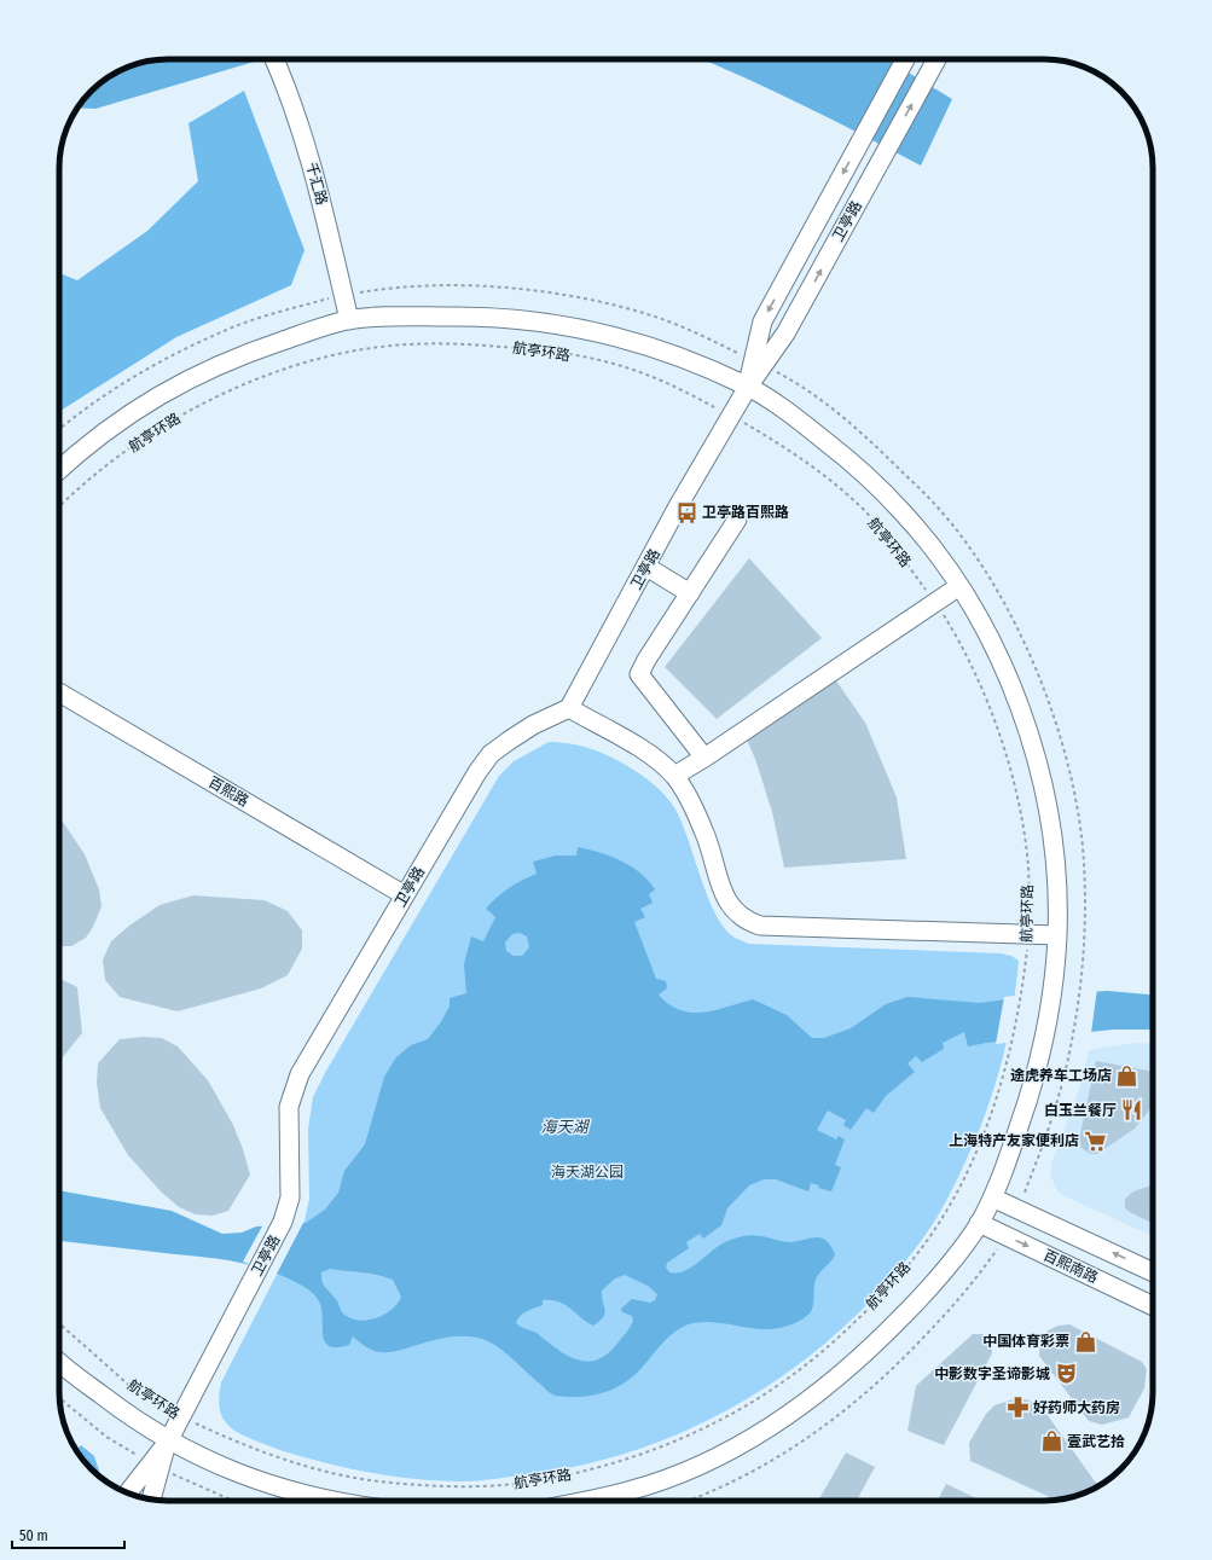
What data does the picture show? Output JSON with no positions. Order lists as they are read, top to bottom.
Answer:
{
  "streets": {
    "street": [
      "千汇路",
      "卫亭路",
      "航亭环路",
      "百熙路",
      "百熙南路"
    ]
  },
  "crossings": [
    ["千汇路", "航亭环路"],
    ["卫亭路", "航亭环路"],
    ["卫亭路", "百熙路"],
    ["航亭环路", "百熙南路"]
  ],
  "water": ["海天湖"],
  "parks": ["海天湖公园"],
  "places": {
    "bus stop": ["卫亭路百熙路"],
    "shop": ["途虎养车工场店", "中国体育彩票", "壹武艺拾"],
    "restaurant": ["白玉兰餐厅"],
    "supermarket": ["上海特产友家便利店"],
    "theatre": ["中影数字圣谛影城"],
    "pharmacy": ["好药师大药房"]
  },
  "scale_bar": "50 m"
}
